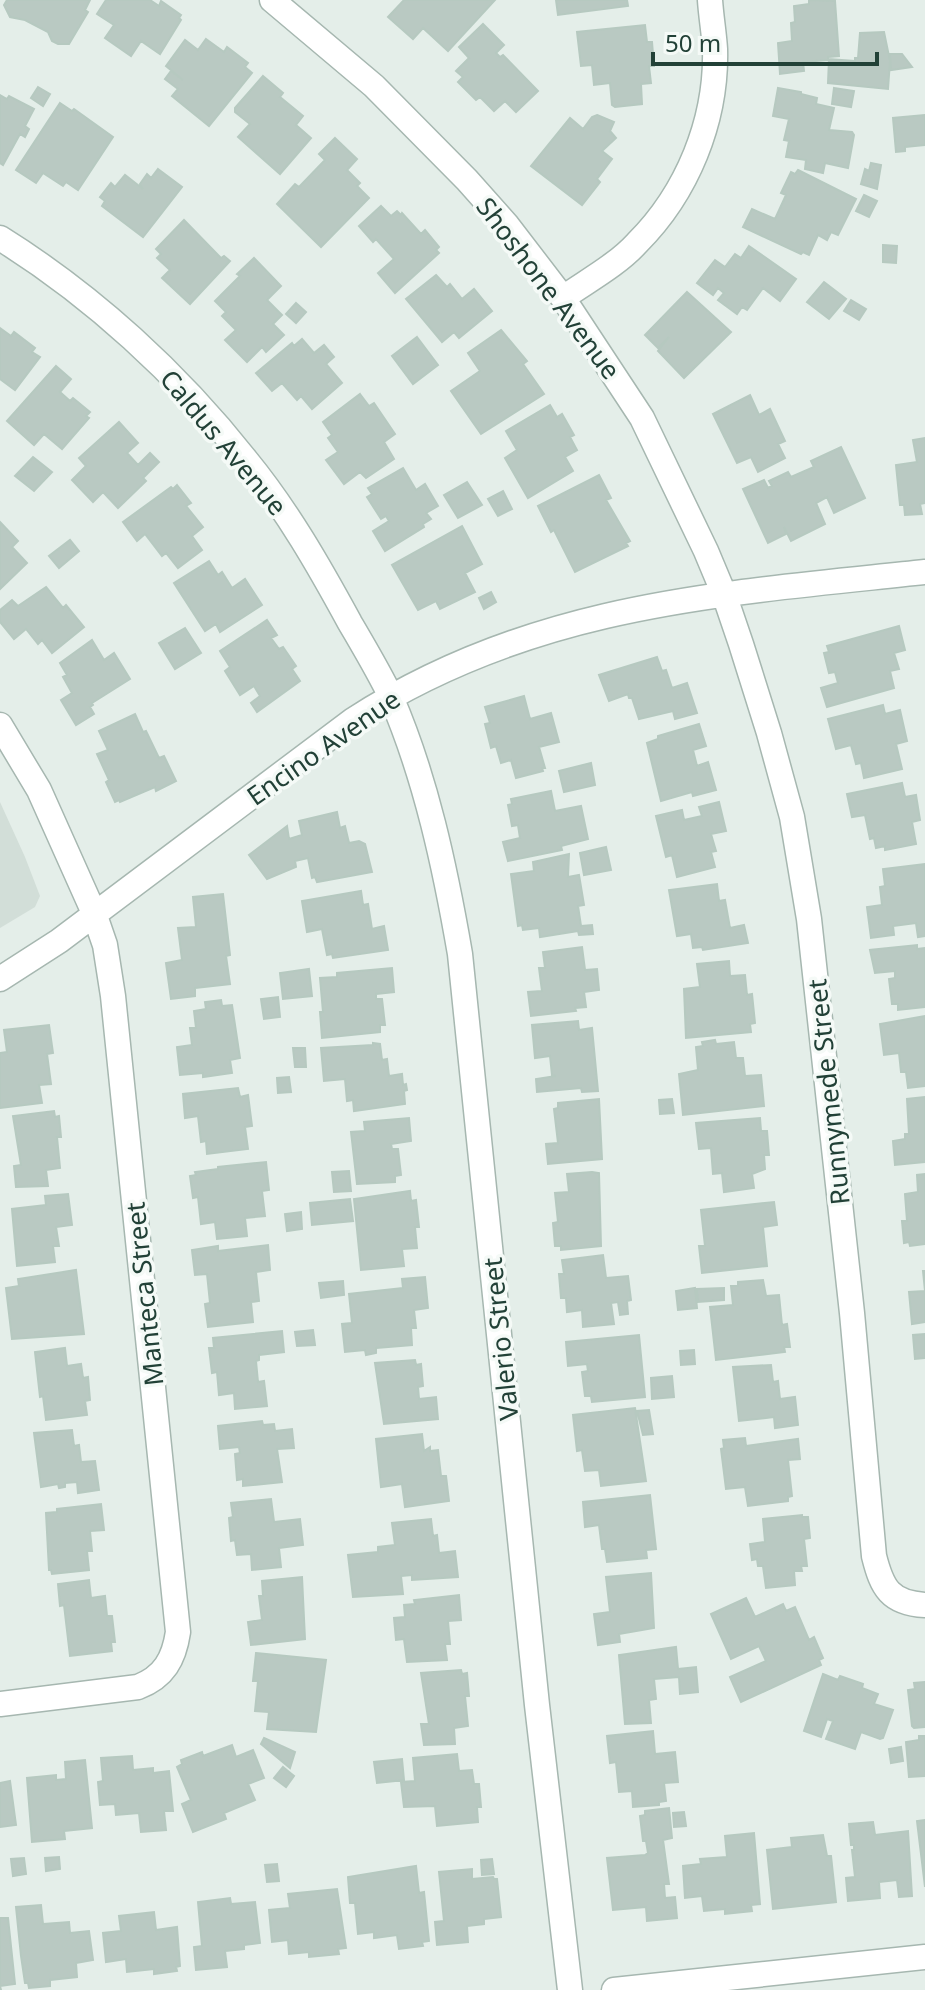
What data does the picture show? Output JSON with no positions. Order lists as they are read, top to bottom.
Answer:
{
  "streets": {
    "street": [
      "Shoshone Avenue",
      "Caldus Avenue",
      "Encino Avenue",
      "Runnymede Street",
      "Manteca Street",
      "Valerio Street"
    ]
  },
  "crossings": [
    ["Shoshone Avenue", "Encino Avenue"],
    ["Shoshone Avenue", "Runnymede Street"],
    ["Caldus Avenue", "Encino Avenue"],
    ["Caldus Avenue", "Valerio Street"],
    ["Encino Avenue", "Runnymede Street"],
    ["Encino Avenue", "Manteca Street"],
    ["Encino Avenue", "Valerio Street"]
  ],
  "scale_bar": "50 m"
}
